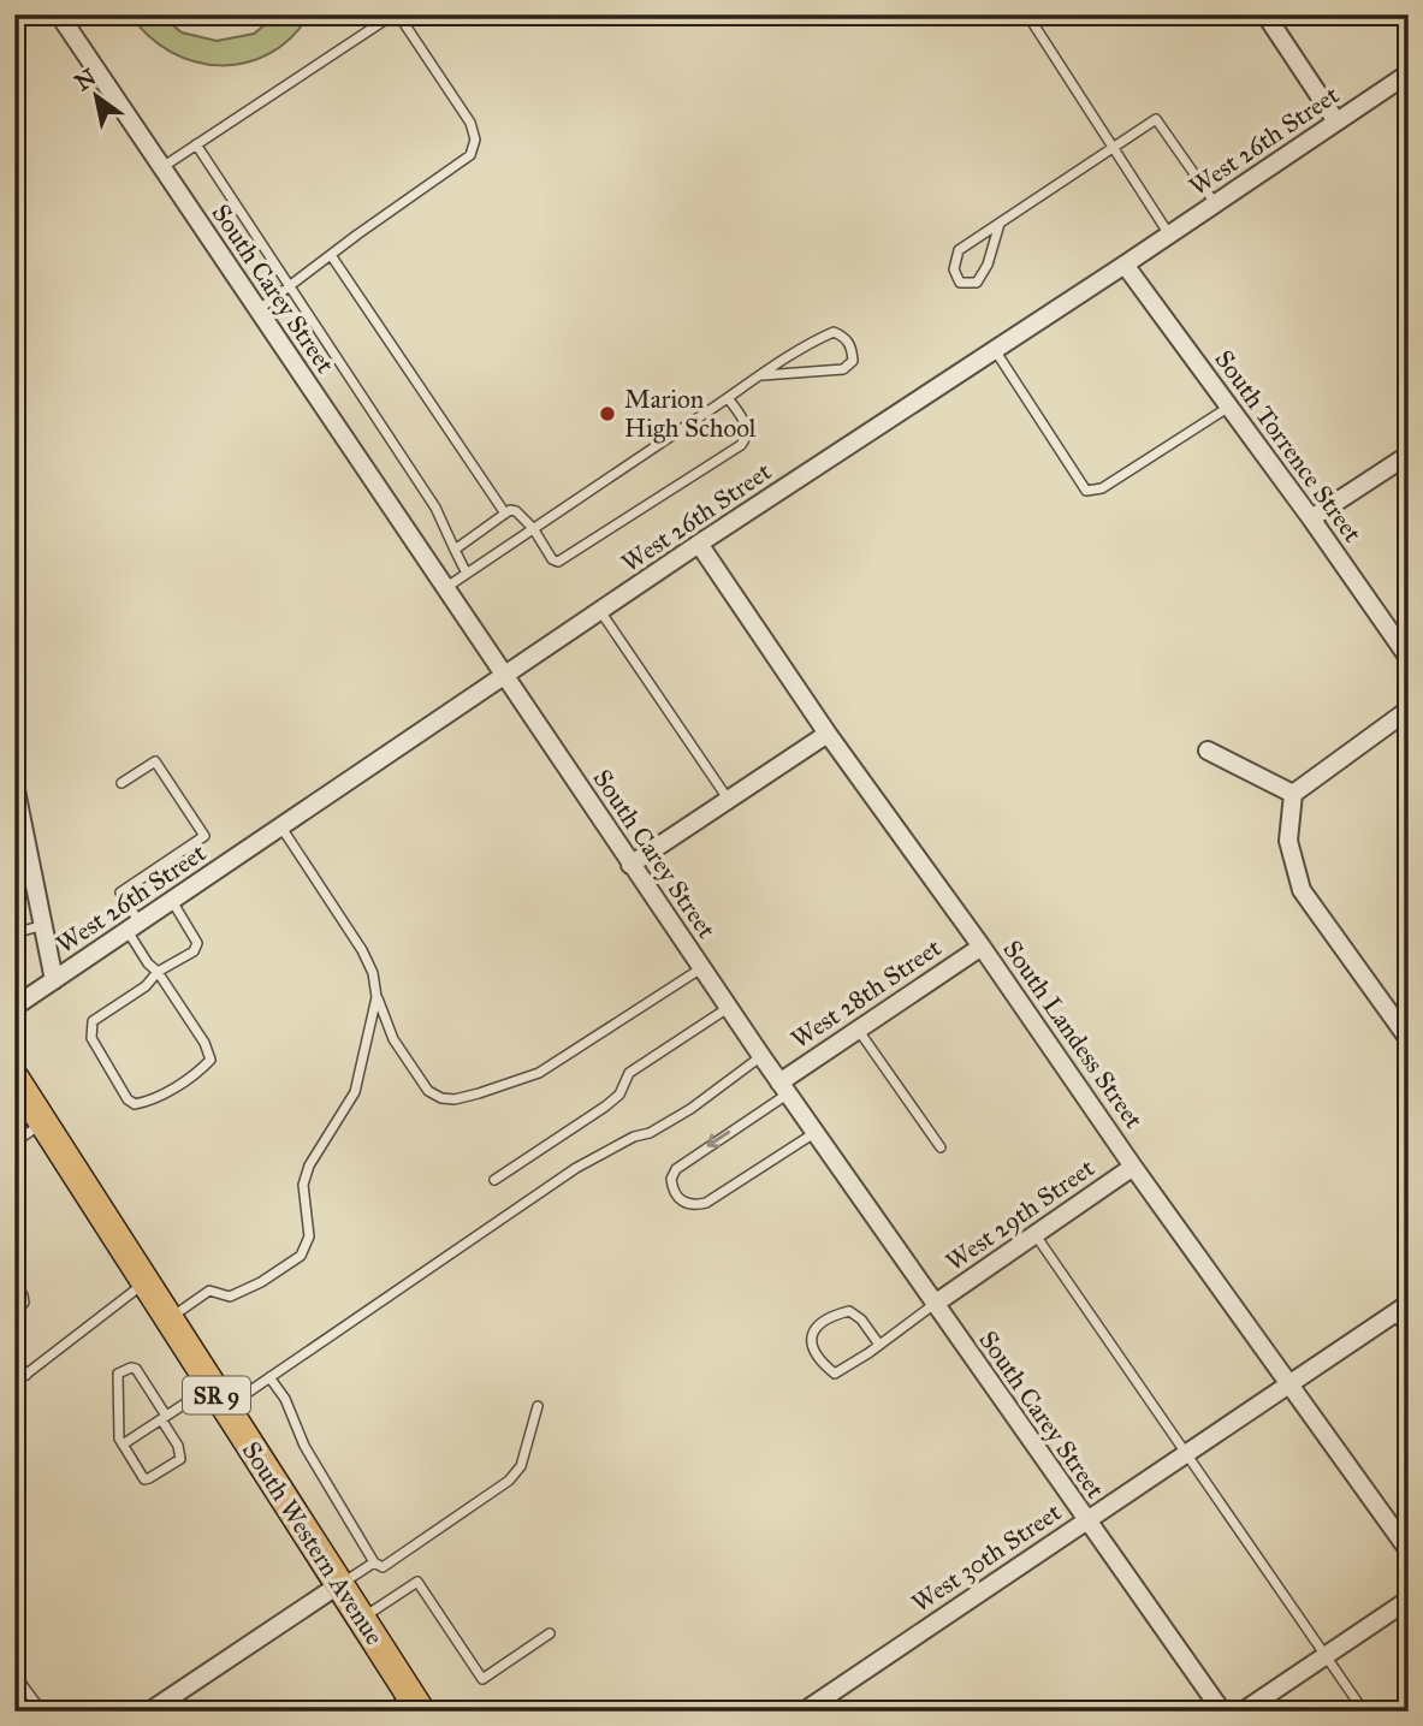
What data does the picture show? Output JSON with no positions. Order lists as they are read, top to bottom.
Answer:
{
  "streets": {
    "highway": ["SR 9", "South Western Avenue"],
    "street": [
      "West 26th Street",
      "South Carey Street",
      "South Torrence Street",
      "West 28th Street",
      "South Landess Street",
      "West 29th Street",
      "West 30th Street"
    ]
  },
  "crossings": [
    ["West 26th Street", "South Carey Street"],
    ["West 26th Street", "South Torrence Street"],
    ["West 26th Street", "South Landess Street"],
    ["South Carey Street", "West 28th Street"],
    ["South Carey Street", "West 29th Street"],
    ["South Carey Street", "West 30th Street"],
    ["West 28th Street", "South Landess Street"],
    ["South Landess Street", "West 29th Street"],
    ["South Landess Street", "West 30th Street"]
  ],
  "places": ["Marion High School"],
  "north": "top left"
}
